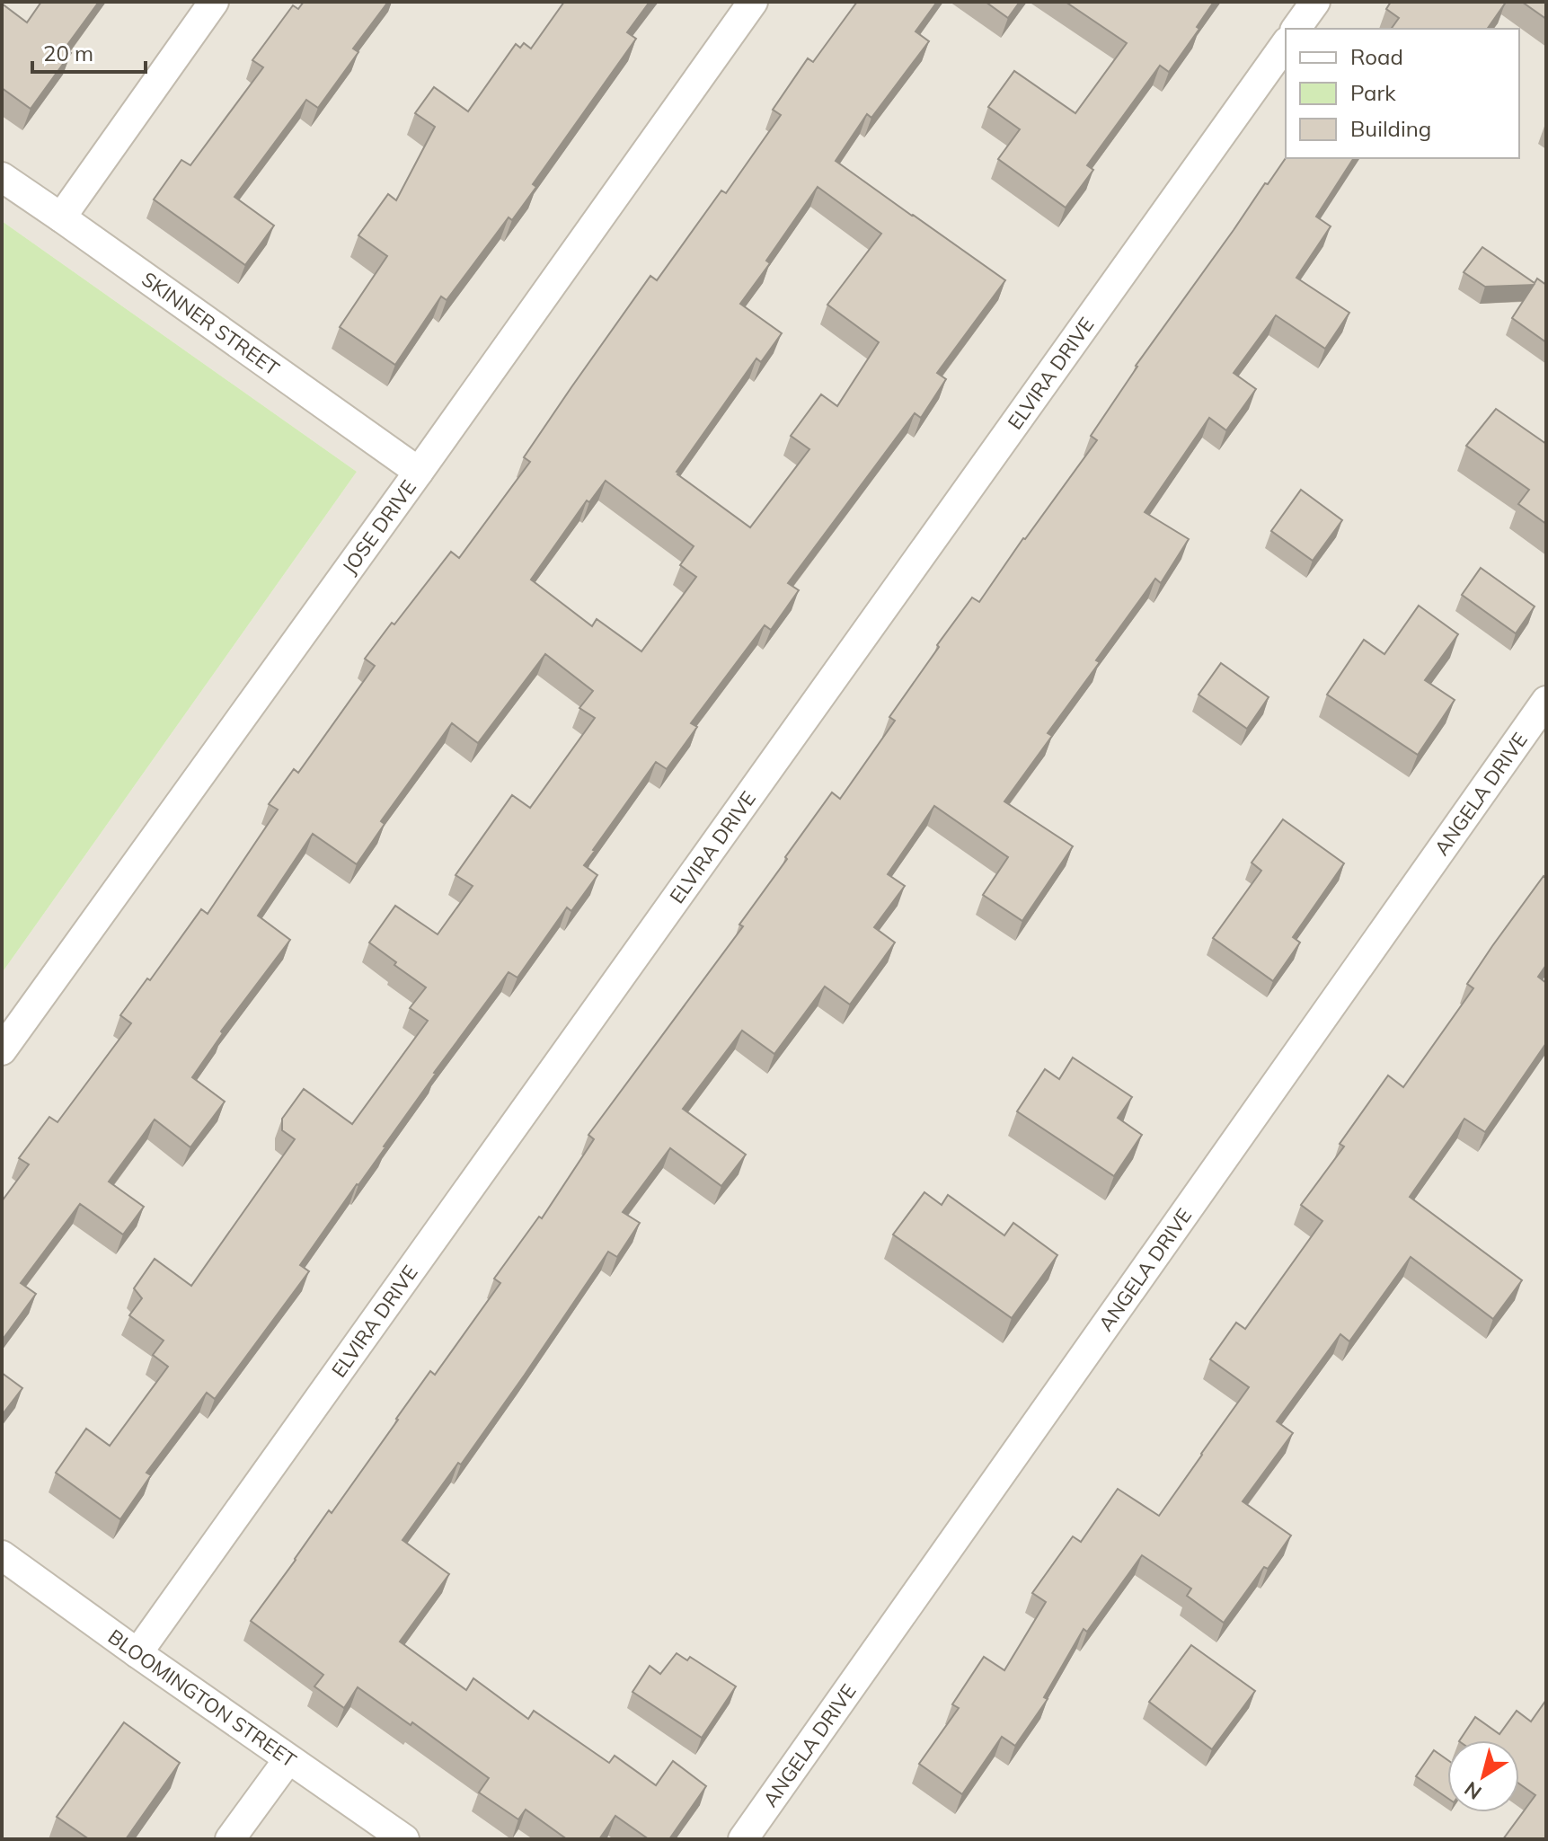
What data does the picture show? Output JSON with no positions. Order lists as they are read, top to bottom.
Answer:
{
  "streets": {
    "street": [
      "SKINNER STREET",
      "ELVIRA DRIVE",
      "JOSE DRIVE",
      "ANGELA DRIVE",
      "BLOOMINGTON STREET"
    ]
  },
  "crossings": [
    ["SKINNER STREET", "JOSE DRIVE"],
    ["ELVIRA DRIVE", "BLOOMINGTON STREET"]
  ],
  "legend": ["Road", "Park", "Building"],
  "scale_bar": "20 m",
  "north": "bottom left"
}
